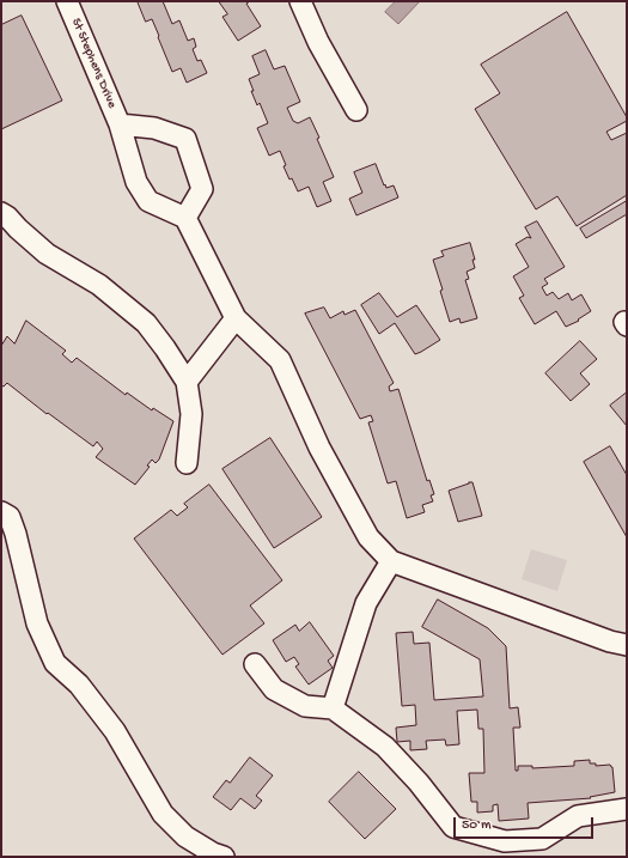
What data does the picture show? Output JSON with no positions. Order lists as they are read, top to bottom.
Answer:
{
  "streets": {
    "street": ["St Stephens Drive"]
  },
  "scale_bar": "50 m"
}
